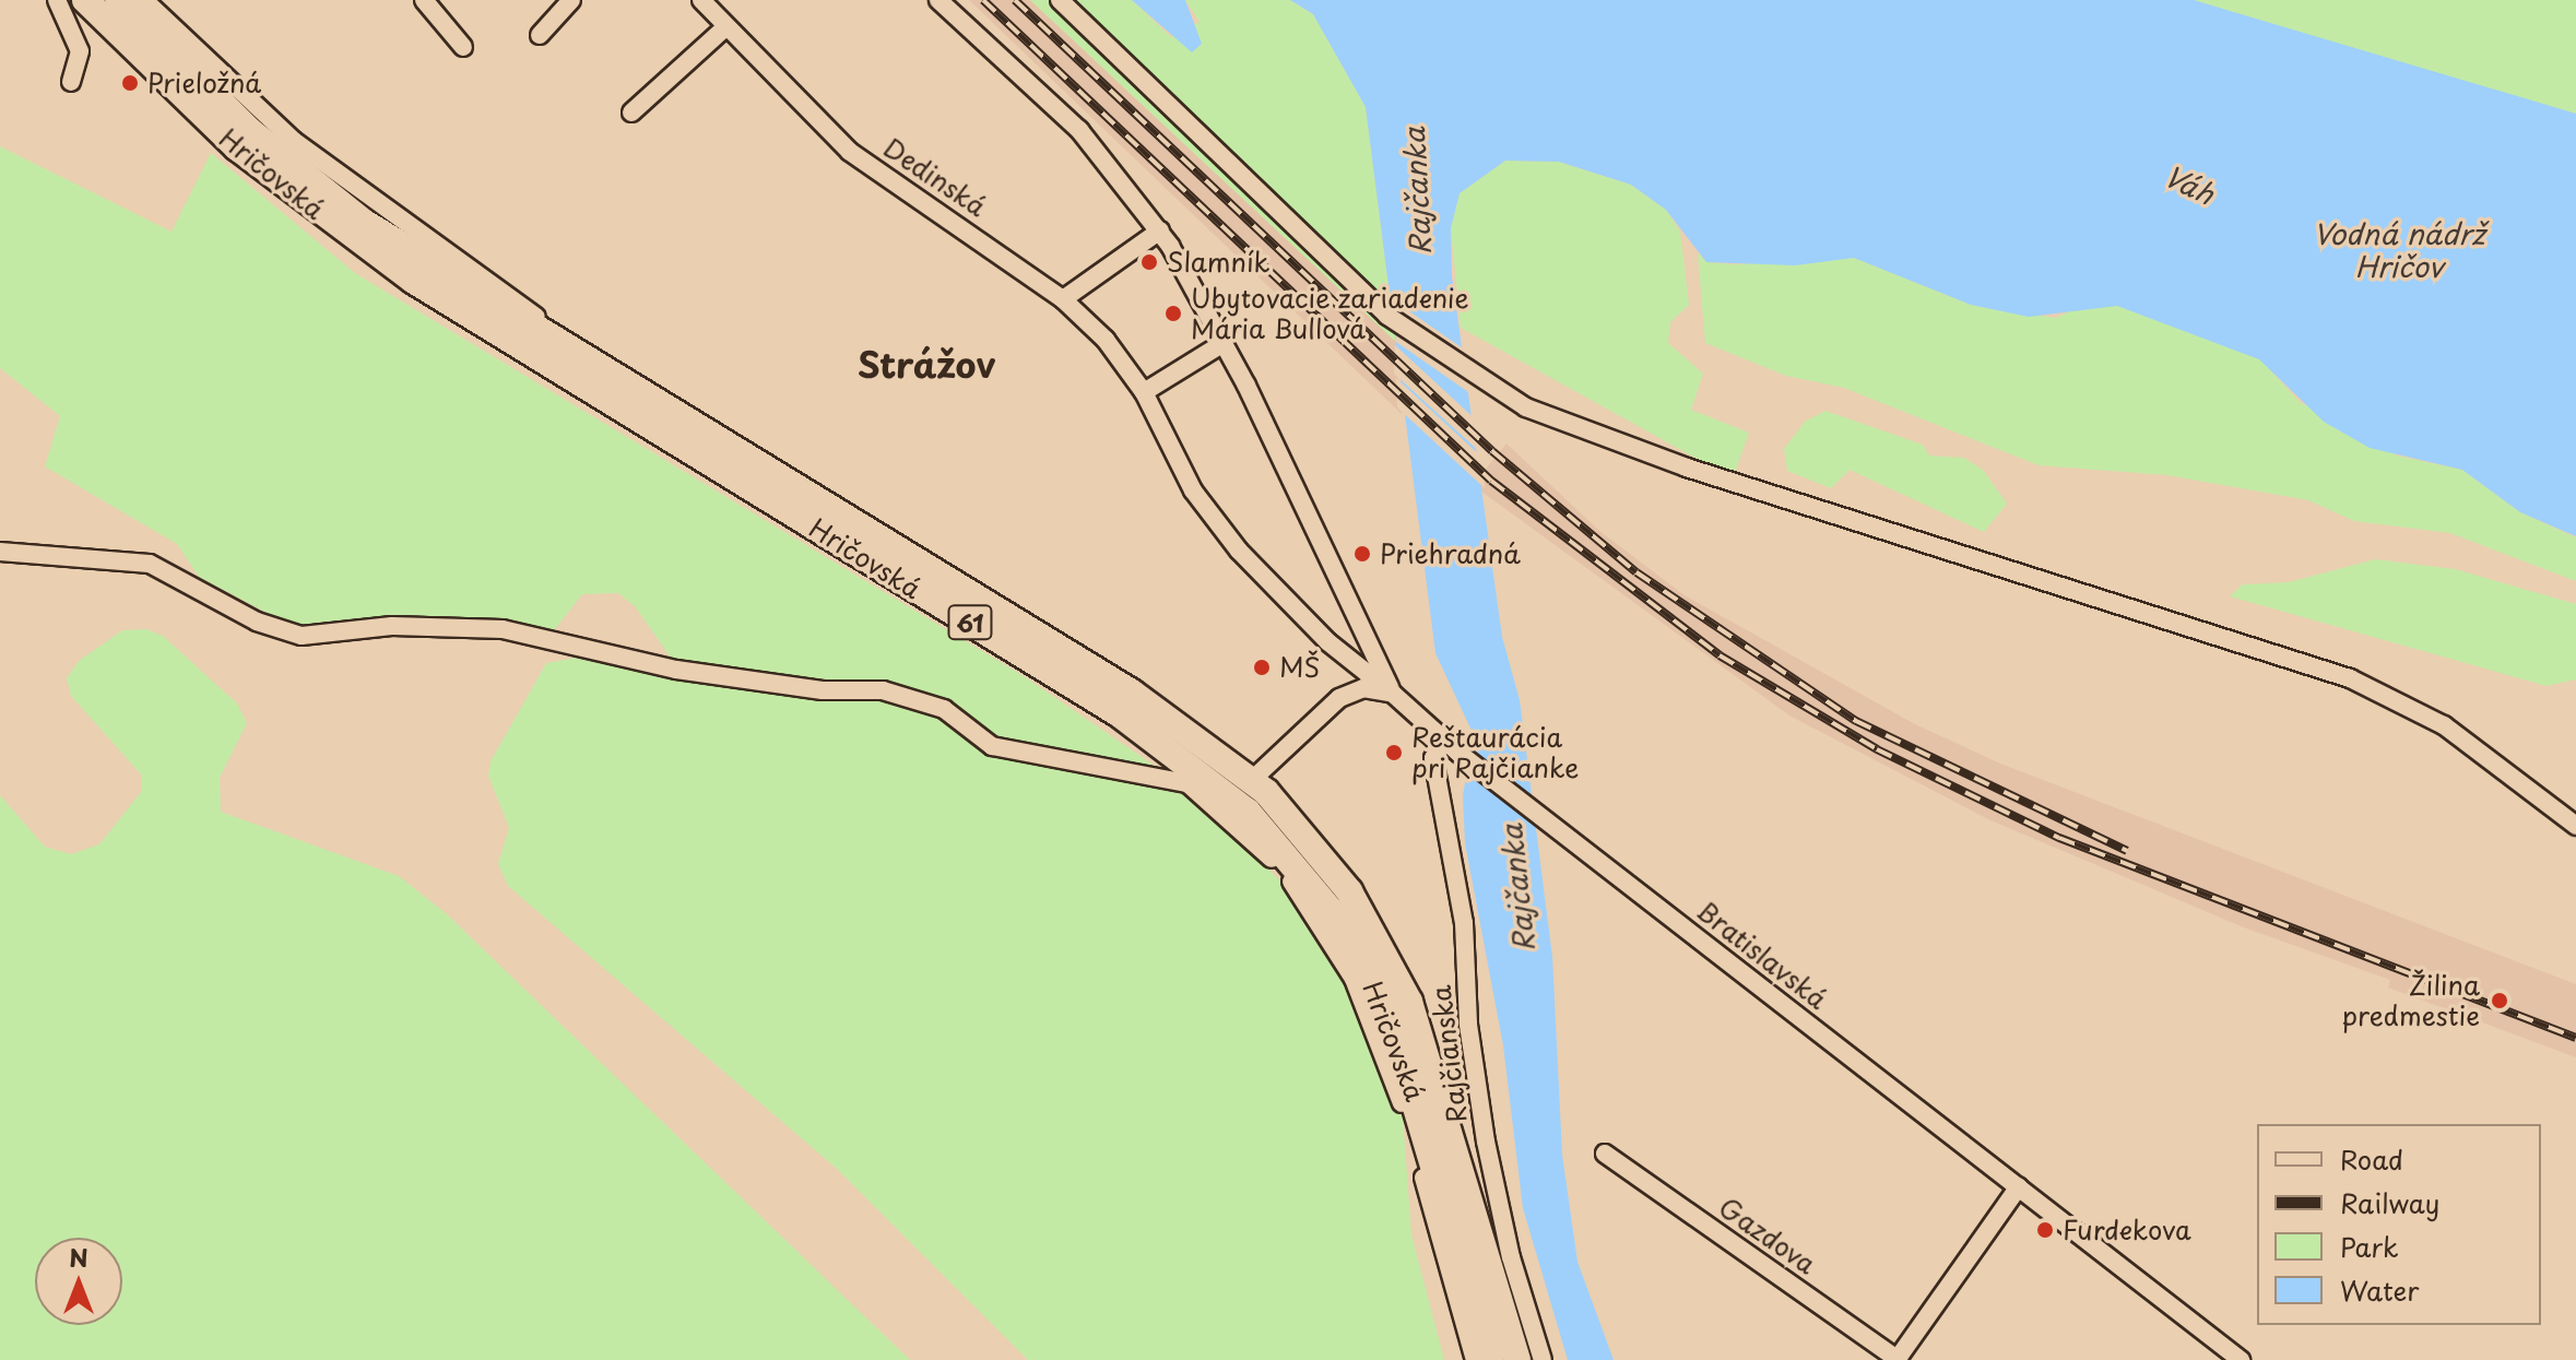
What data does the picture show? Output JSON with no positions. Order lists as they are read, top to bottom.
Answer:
{
  "streets": {
    "main road": ["Hričovská", "61"],
    "street": [
      "Dedinská",
      "Bratislavská",
      "Rajčianska",
      "Gazdova"
    ]
  },
  "crossings": [
    ["Dedinská", "Bratislavská"],
    ["Bratislavská", "Rajčianska"]
  ],
  "districts": ["Strážov"],
  "water": ["Váh", "Rajčanka", "Vodná nádrž Hričov"],
  "places": [
    "Prieložná",
    "Slamník",
    "Ubytovacie zariadenie Mária Bullová",
    "Priehradná",
    "MŠ",
    "Reštaurácia pri Rajčianke",
    "Žilina predmestie",
    "Furdekova"
  ],
  "legend": [
    "Road",
    "Railway",
    "Park",
    "Water"
  ],
  "north": "top"
}
